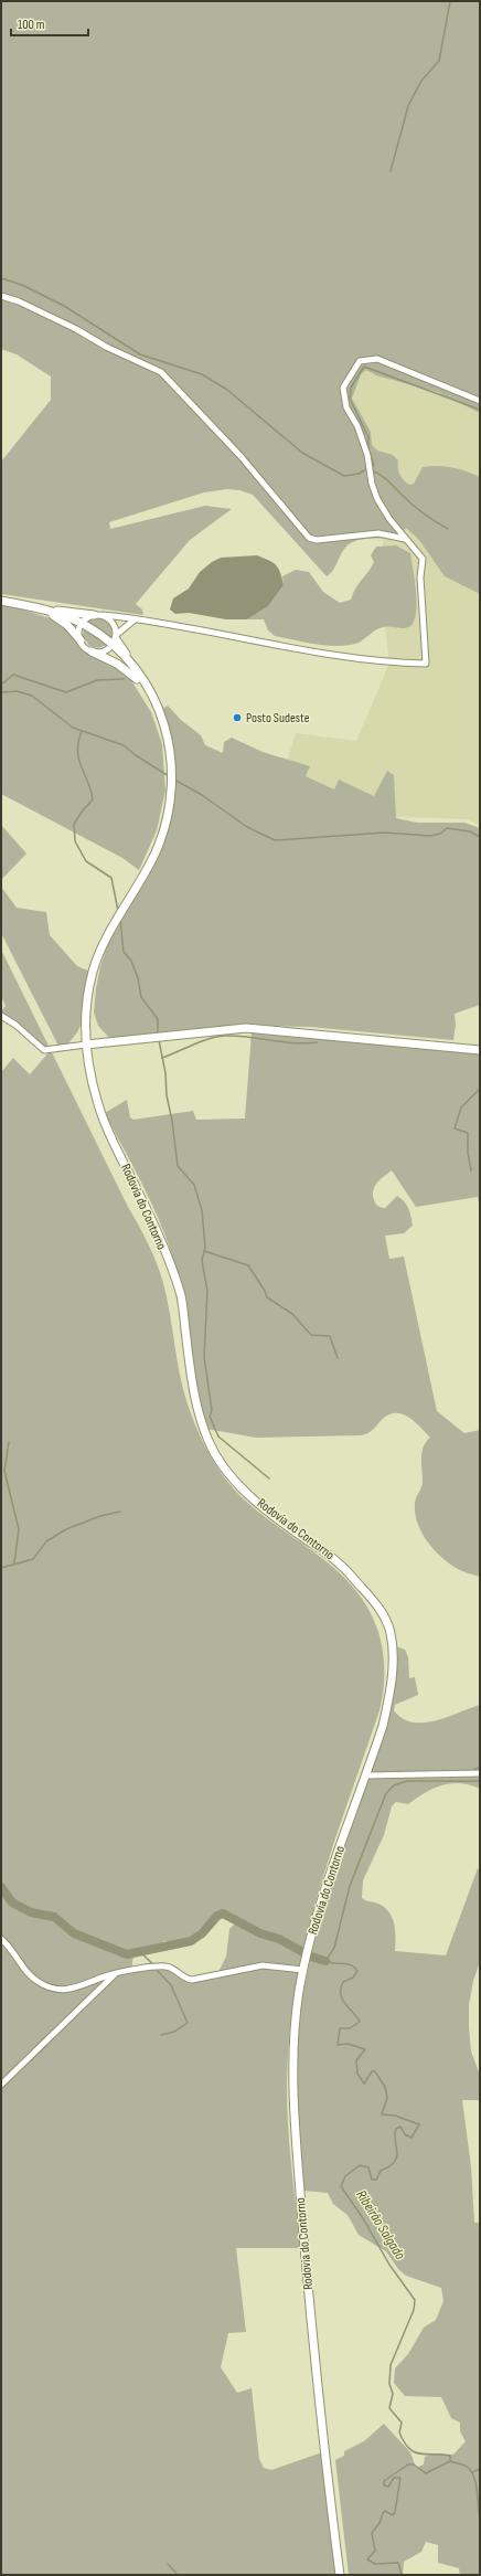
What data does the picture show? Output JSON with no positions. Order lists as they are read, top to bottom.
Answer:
{
  "streets": {
    "main road": ["Rodovia do Contorno"]
  },
  "water": ["Ribeirão Salgado"],
  "places": ["Posto Sudeste"],
  "scale_bar": "100 m"
}
